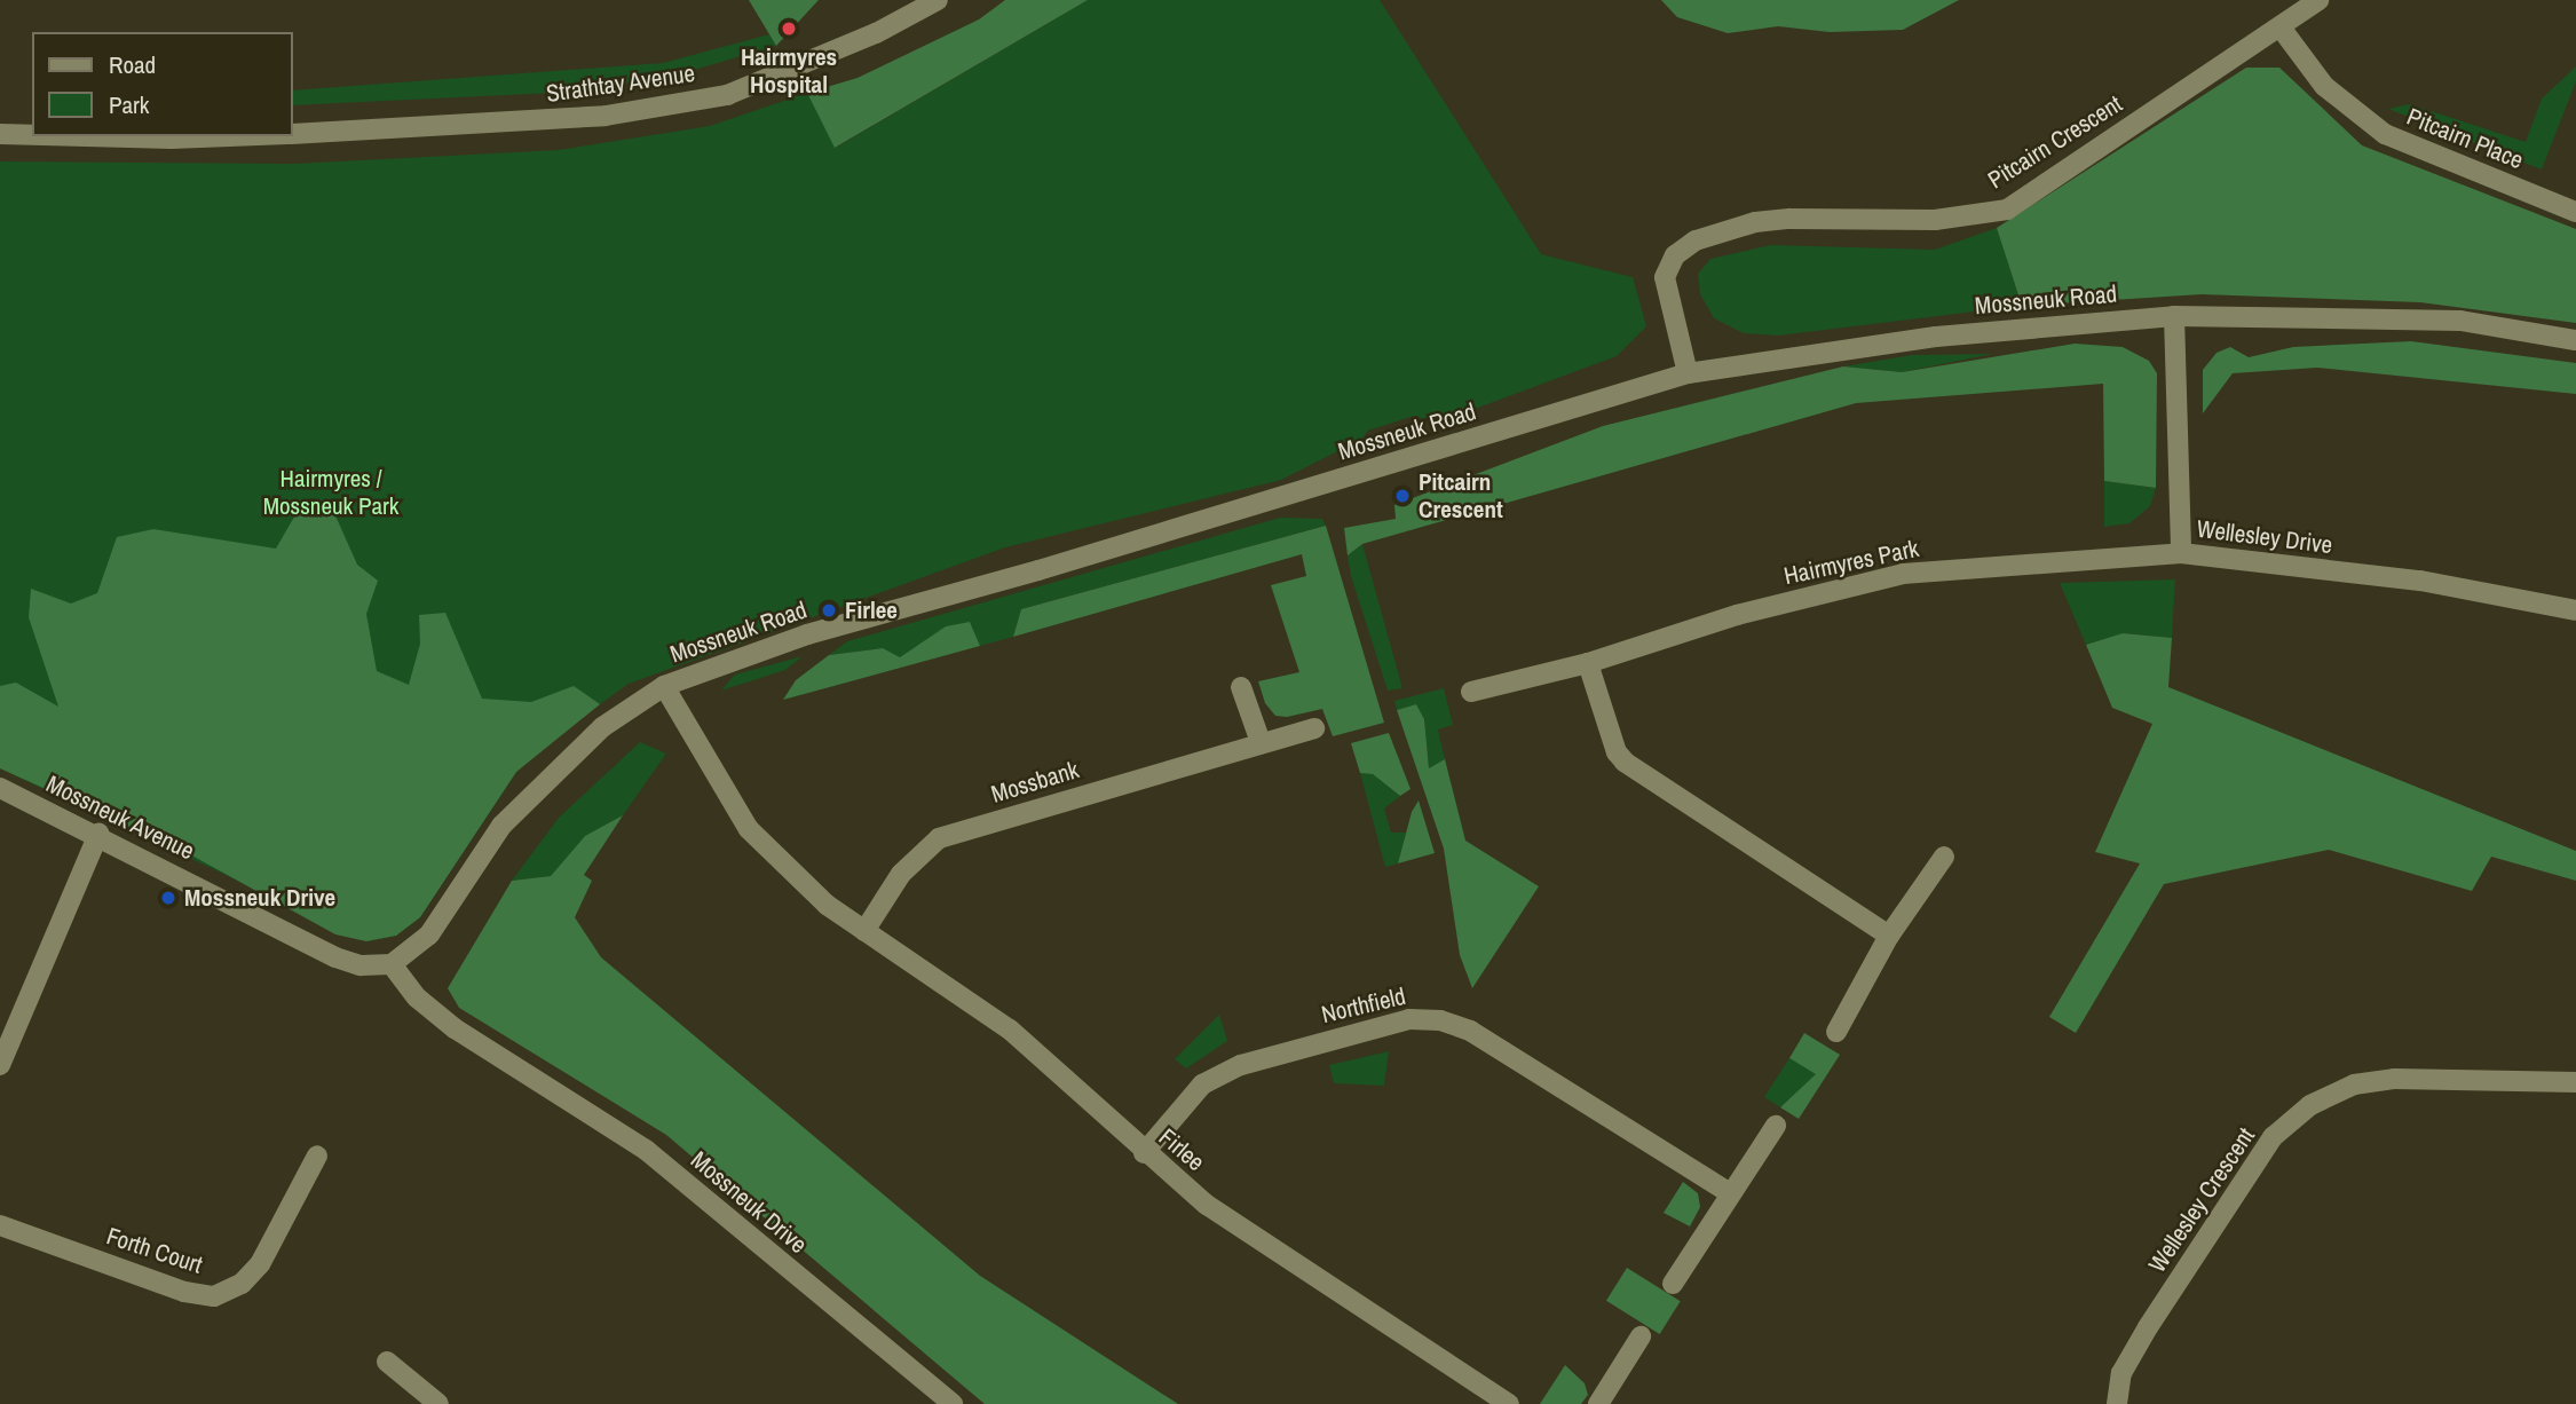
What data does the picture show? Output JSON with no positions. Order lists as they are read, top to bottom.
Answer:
{
  "streets": {
    "street": [
      "Strathtay Avenue",
      "Pitcairn Place",
      "Pitcairn Crescent",
      "Mossneuk Road",
      "Wellesley Drive",
      "Hairmyres Park",
      "Mossbank",
      "Mossneuk Avenue",
      "Northfield",
      "Firlee",
      "Wellesley Crescent",
      "Mossneuk Drive",
      "Forth Court"
    ]
  },
  "crossings": [
    ["Pitcairn Place", "Pitcairn Crescent"],
    ["Pitcairn Crescent", "Mossneuk Road"],
    ["Mossneuk Road", "Wellesley Drive"],
    ["Mossneuk Road", "Mossneuk Avenue"],
    ["Mossneuk Road", "Firlee"],
    ["Mossneuk Road", "Mossneuk Drive"],
    ["Wellesley Drive", "Hairmyres Park"],
    ["Mossbank", "Firlee"],
    ["Mossneuk Avenue", "Mossneuk Drive"],
    ["Northfield", "Firlee"]
  ],
  "parks": ["Hairmyres / Mossneuk Park"],
  "places": [
    "Hairmyres Hospital",
    "Pitcairn Crescent",
    "Firlee",
    "Mossneuk Drive"
  ],
  "legend": ["Road", "Park"]
}
